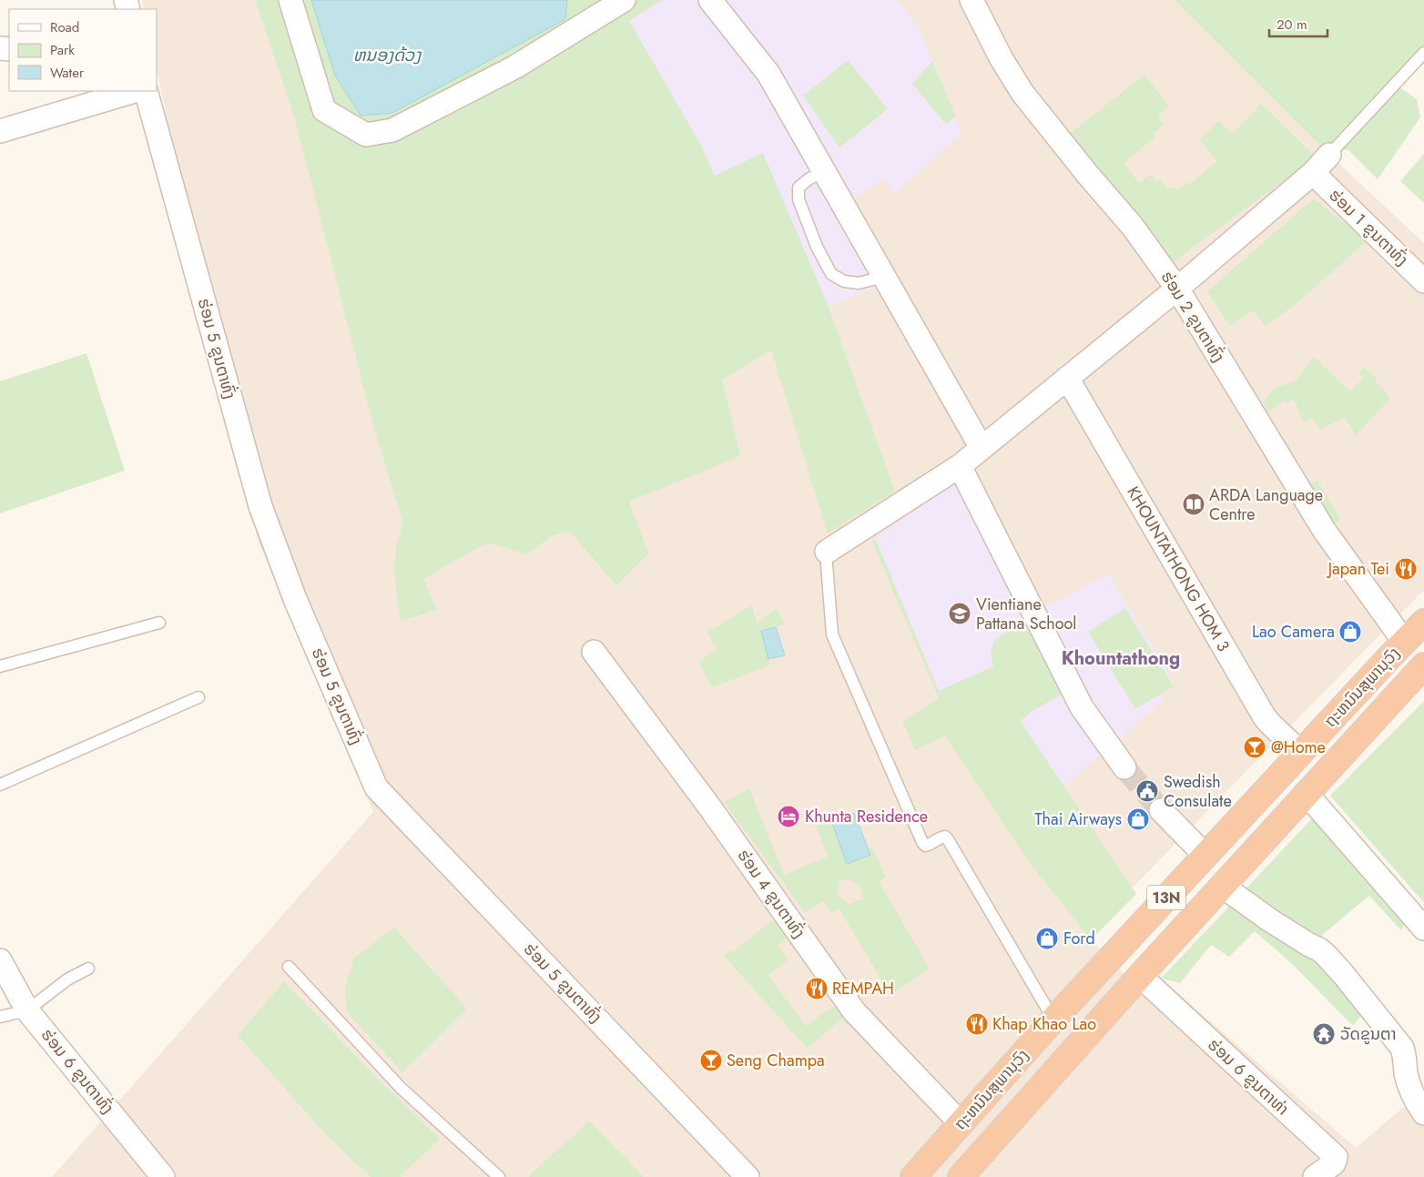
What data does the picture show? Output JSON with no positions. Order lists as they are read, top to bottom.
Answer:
{
  "streets": {
    "highway": ["ຖະຫນົນສຸພານຸວົງ", "13N"],
    "street": [
      "ຮ່ອມ 1 ຂູນຕາທົ່ງ",
      "ຮ່ອມ 2 ຂູນຕາທົ່ງ",
      "ຮ່ອມ 5 ຂູນຕາທົ່ງ",
      "KHOUNTATHONG HOM 3",
      "ຮ່ອມ 4 ຂູນຕາທົ່ງ",
      "ຮ່ອມ 6 ຂູນຕາທົ່ງ",
      "ຮ່ອມ 6 ຂູນຕາທ່າ"
    ]
  },
  "crossings": [
    ["ຮ່ອມ 2 ຂູນຕາທົ່ງ", "ຖະຫນົນສຸພານຸວົງ"],
    ["KHOUNTATHONG HOM 3", "ຖະຫນົນສຸພານຸວົງ"],
    ["ຖະຫນົນສຸພານຸວົງ", "ຮ່ອມ 4 ຂູນຕາທົ່ງ"],
    ["ຖະຫນົນສຸພານຸວົງ", "ຮ່ອມ 6 ຂູນຕາທ່າ"]
  ],
  "districts": ["Khountathong"],
  "water": ["ຫນອງດ້ວງ"],
  "places": {
    "library": ["ARDA Language Centre"],
    "restaurant": ["Japan Tei", "REMPAH", "Khap Khao Lao"],
    "school or university": ["Vientiane Pattana School"],
    "shop": ["Lao Camera", "Thai Airways", "Ford"],
    "bar": ["@Home", "Seng Champa"],
    "public building": ["Swedish Consulate"],
    "hotel": ["Khunta Residence"],
    "temple": ["ວັດຂູນຕາ"]
  },
  "legend": ["Road", "Park", "Water"],
  "scale_bar": "20 m"
}
